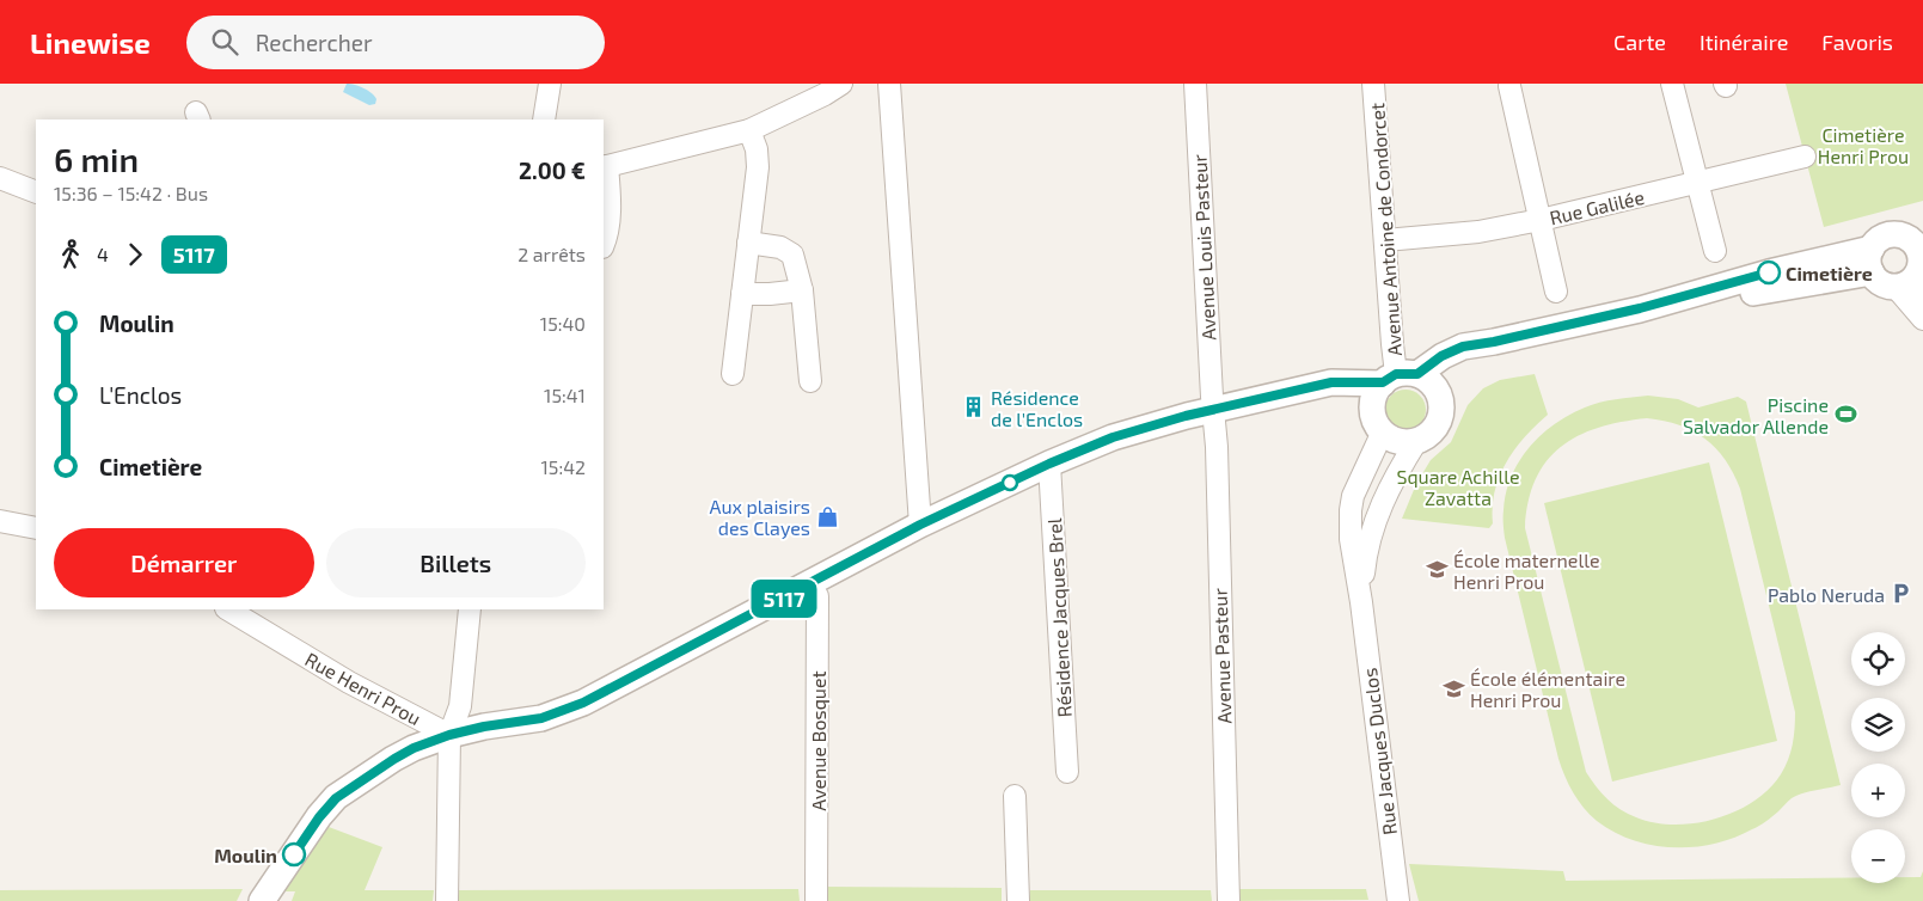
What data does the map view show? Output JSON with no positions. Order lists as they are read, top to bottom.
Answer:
{
  "streets": {
    "street": [
      "Rue Galilée",
      "Avenue Antoine de Condorcet",
      "Avenue Louis Pasteur",
      "Résidence Jacques Brel",
      "Avenue Pasteur",
      "Rue Henri Prou",
      "Avenue Bosquet",
      "Rue Jacques Duclos"
    ]
  },
  "crossings": [
    ["Rue Galilée", "Avenue Antoine de Condorcet"],
    ["Avenue Antoine de Condorcet", "Rue Jacques Duclos"],
    ["Avenue Louis Pasteur", "Avenue Pasteur"]
  ],
  "parks": ["Cimetière Henri Prou", "Square Achille Zavatta"],
  "places": {
    "other": ["Cimetière", "Moulin"],
    "building": ["Résidence de l'Enclos"],
    "sports": ["Piscine Salvador Allende"],
    "shop": ["Aux plaisirs des Clayes"],
    "school or university": ["École maternelle Henri Prou", "École élémentaire Henri Prou"],
    "parking": ["Pablo Neruda"]
  },
  "lines": ["bus line 5117"],
  "page": {
    "header": "Linewise",
    "search": "Rechercher",
    "nav": ["Carte", "Itinéraire", "Favoris"],
    "on_map": "5117",
    "heading": ["6 min", "15:36 – 15:42 · Bus", "2.00 €"],
    "legs": ["4", "5117", "2 arrêts"],
    "list": [
      {
        "name": "Moulin",
        "value": "15:40"
      },
      {
        "name": "L'Enclos",
        "value": "15:41"
      },
      {
        "name": "Cimetière",
        "value": "15:42"
      }
    ],
    "buttons": ["Démarrer", "Billets"],
    "map_buttons": ["+", "−"]
  }
}
